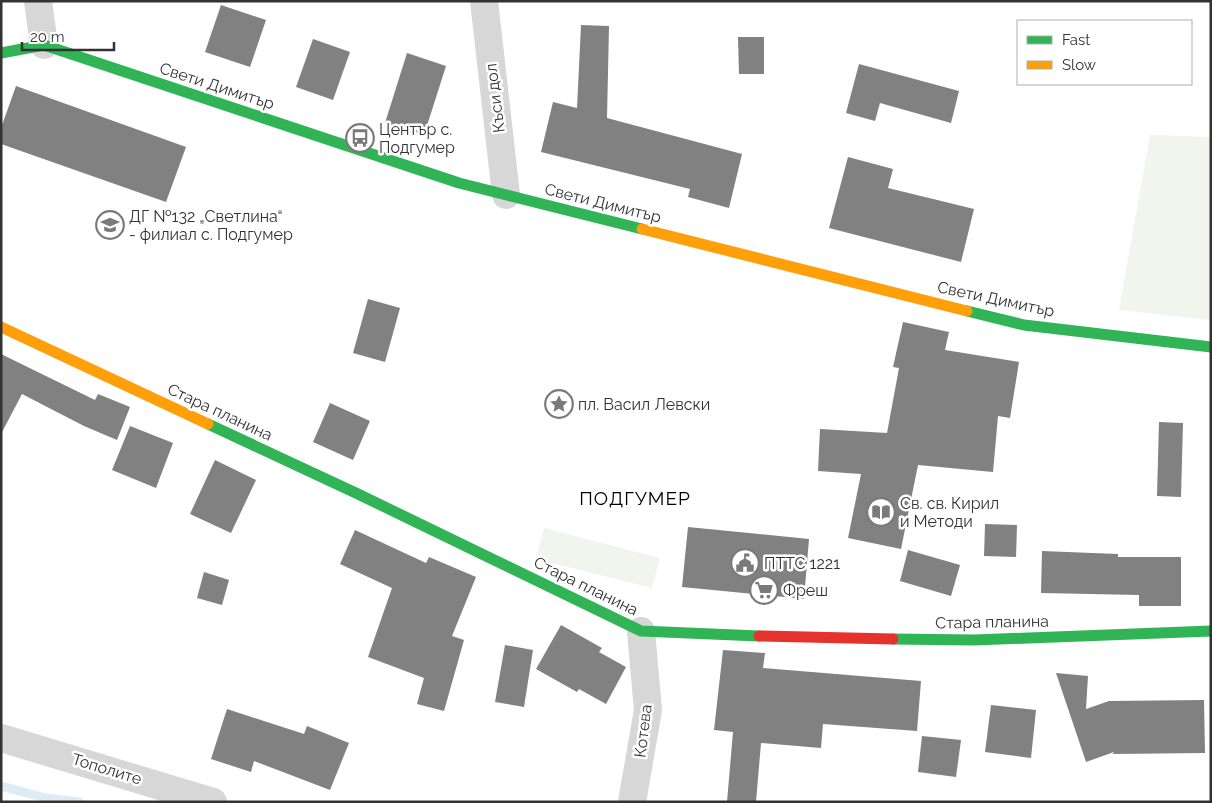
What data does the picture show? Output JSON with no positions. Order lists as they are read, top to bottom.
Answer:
{
  "streets": {
    "street": [
      "Свети Димитър",
      "Къси дол",
      "Стара планина",
      "Котева",
      "Тополите"
    ]
  },
  "crossings": [
    ["Свети Димитър", "Къси дол"],
    ["Стара планина", "Котева"]
  ],
  "districts": ["ПОДГУМЕР"],
  "places": {
    "bus stop": ["Център с. Подгумер"],
    "school or university": ["ДГ №132 „Светлина“ - филиал с. Подгумер"],
    "place": ["пл. Васил Левски"],
    "library": ["Св. св. Кирил и Методи"],
    "public building": ["ПТТС 1221"],
    "supermarket": ["Фреш"]
  },
  "legend": ["Fast", "Slow"],
  "scale_bar": "20 m"
}
